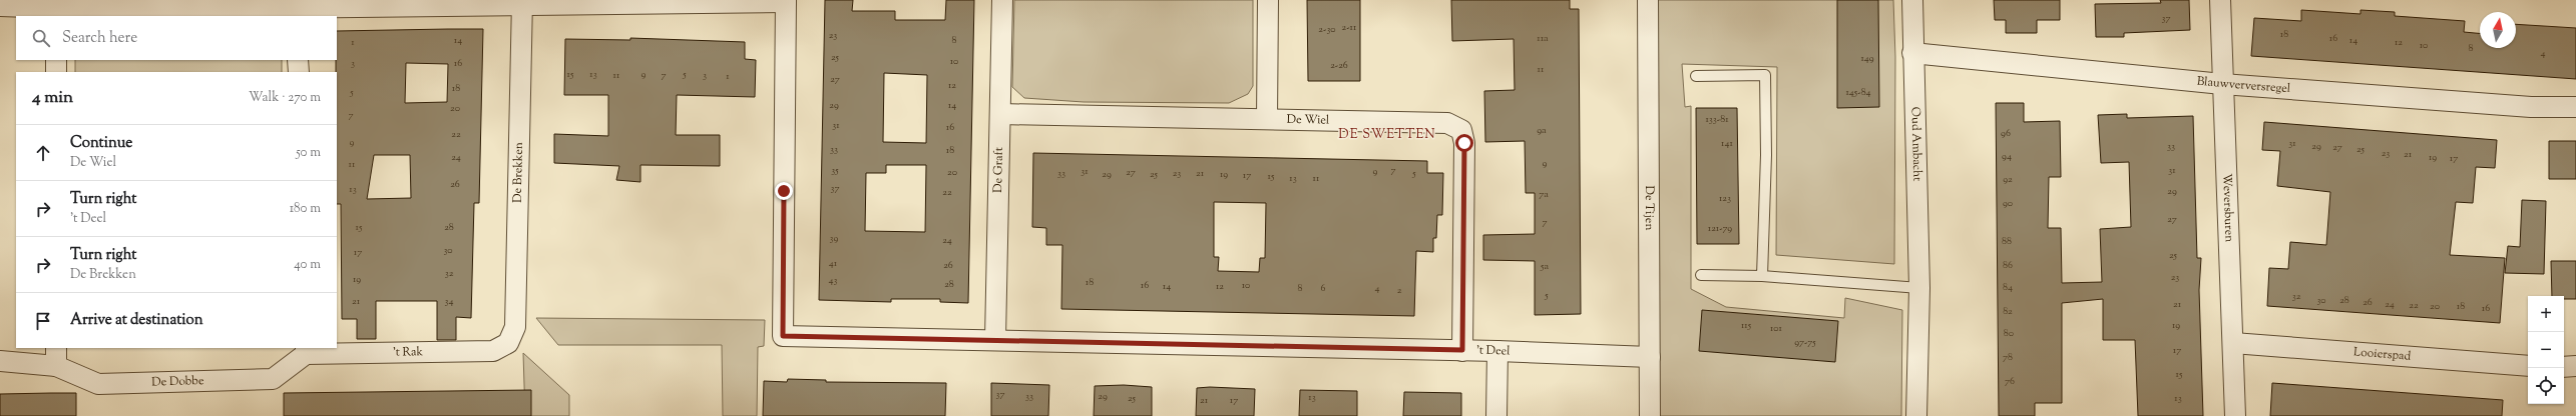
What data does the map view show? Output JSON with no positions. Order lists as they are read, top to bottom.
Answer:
{
  "streets": {
    "street": [
      "Blauwverversregel",
      "De Wiel",
      "Oud Ambacht",
      "De Graft",
      "De Brekken",
      "De Tijen",
      "Weversburen",
      "'t Deel",
      "'t Rak",
      "Looierspad",
      "De Dobbe"
    ]
  },
  "crossings": [
    ["Blauwverversregel", "Oud Ambacht"],
    ["Blauwverversregel", "Weversburen"],
    ["De Wiel", "De Graft"],
    ["De Wiel", "'t Deel"],
    ["De Graft", "'t Deel"],
    ["De Brekken", "'t Rak"],
    ["De Tijen", "'t Deel"],
    ["Weversburen", "Looierspad"],
    ["'t Rak", "De Dobbe"]
  ],
  "districts": ["DE SWETTEN"],
  "house_numbers": [
    "37",
    "2-11",
    "2-30",
    "18",
    "23",
    "11a",
    "16",
    "14",
    "8",
    "14",
    "1",
    "12",
    "10",
    "8",
    "4",
    "25",
    "149",
    "10",
    "3",
    "16",
    "2-26",
    "11",
    "15",
    "13",
    "9",
    "5",
    "11",
    "7",
    "3",
    "1",
    "27",
    "12",
    "18",
    "5",
    "145-84",
    "29",
    "14",
    "20",
    "7",
    "133-81",
    "31",
    "16",
    "9a",
    "96",
    "22",
    "9",
    "141",
    "31",
    "33",
    "29",
    "27",
    "33",
    "25",
    "18",
    "23",
    "21",
    "94",
    "24",
    "19",
    "17",
    "9",
    "11",
    "35",
    "7",
    "31",
    "31",
    "9",
    "20",
    "27",
    "33",
    "23",
    "21",
    "5",
    "29",
    "25",
    "19",
    "17",
    "15",
    "13",
    "11",
    "92",
    "26",
    "37",
    "13",
    "29",
    "22",
    "7a",
    "123",
    "90",
    "27",
    "7",
    "15",
    "28",
    "121-79",
    "39",
    "24",
    "88",
    "30",
    "17",
    "25",
    "41",
    "26",
    "86",
    "5a",
    "32",
    "23",
    "19",
    "43",
    "18",
    "28",
    "16",
    "10",
    "14",
    "12",
    "84",
    "8",
    "6",
    "4",
    "2",
    "5",
    "32",
    "30",
    "28",
    "21",
    "34",
    "26",
    "21",
    "24",
    "22",
    "20",
    "18",
    "16",
    "82",
    "115",
    "19",
    "101",
    "80",
    "97-75",
    "17",
    "78",
    "15",
    "76",
    "37",
    "33",
    "29",
    "13",
    "25",
    "13",
    "21",
    "17"
  ],
  "north": "top",
  "page": {
    "search": "Search here",
    "heading": ["4 min", "Walk · 270 m"],
    "list": [
      ["Continue", "De Wiel", "50 m"],
      ["Turn right", "'t Deel", "180 m"],
      ["Turn right", "De Brekken", "40 m"],
      "Arrive at destination"
    ],
    "map_buttons": ["+", "−"]
  }
}
